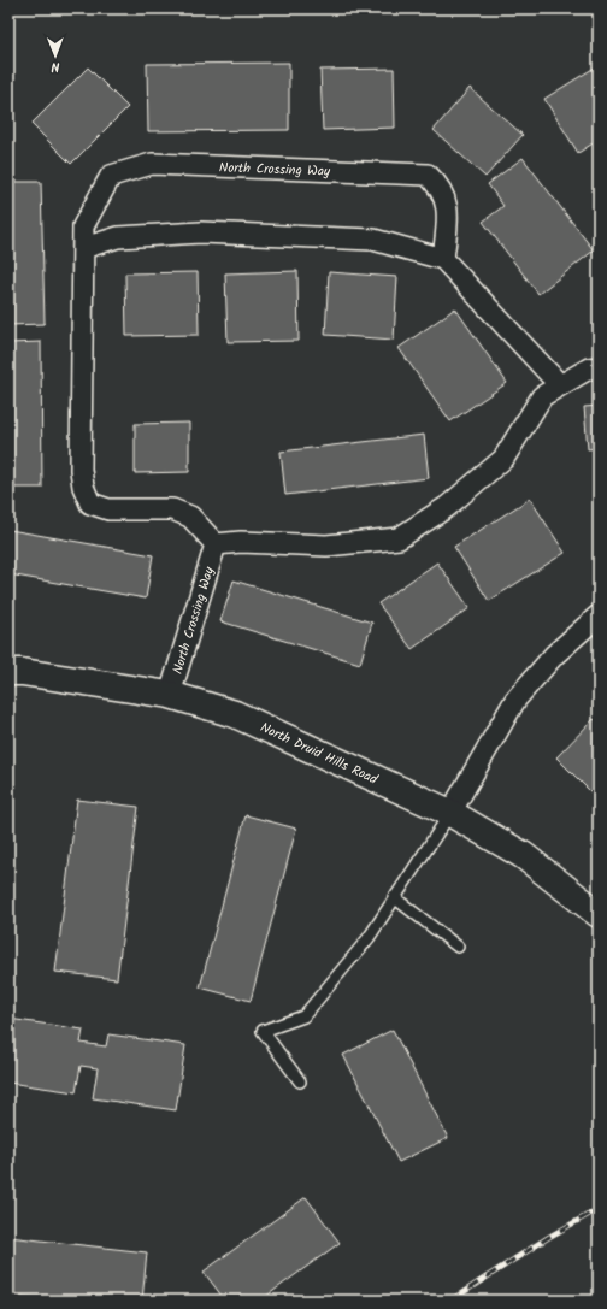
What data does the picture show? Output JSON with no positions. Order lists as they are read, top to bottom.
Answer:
{
  "streets": {
    "main road": ["North Druid Hills Road"],
    "street": ["North Crossing Way"]
  },
  "crossings": [
    ["North Crossing Way", "North Druid Hills Road"]
  ],
  "north": "bottom"
}
